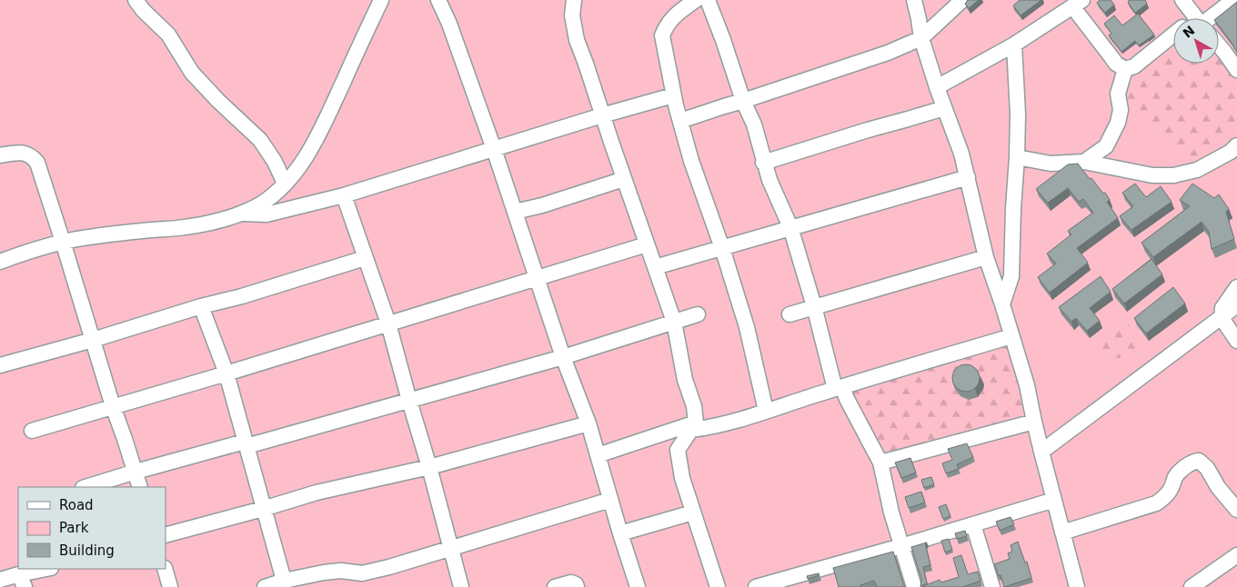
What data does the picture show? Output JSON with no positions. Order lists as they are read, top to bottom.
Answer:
{
  "legend": ["Road", "Park", "Building"],
  "north": "top left"
}
